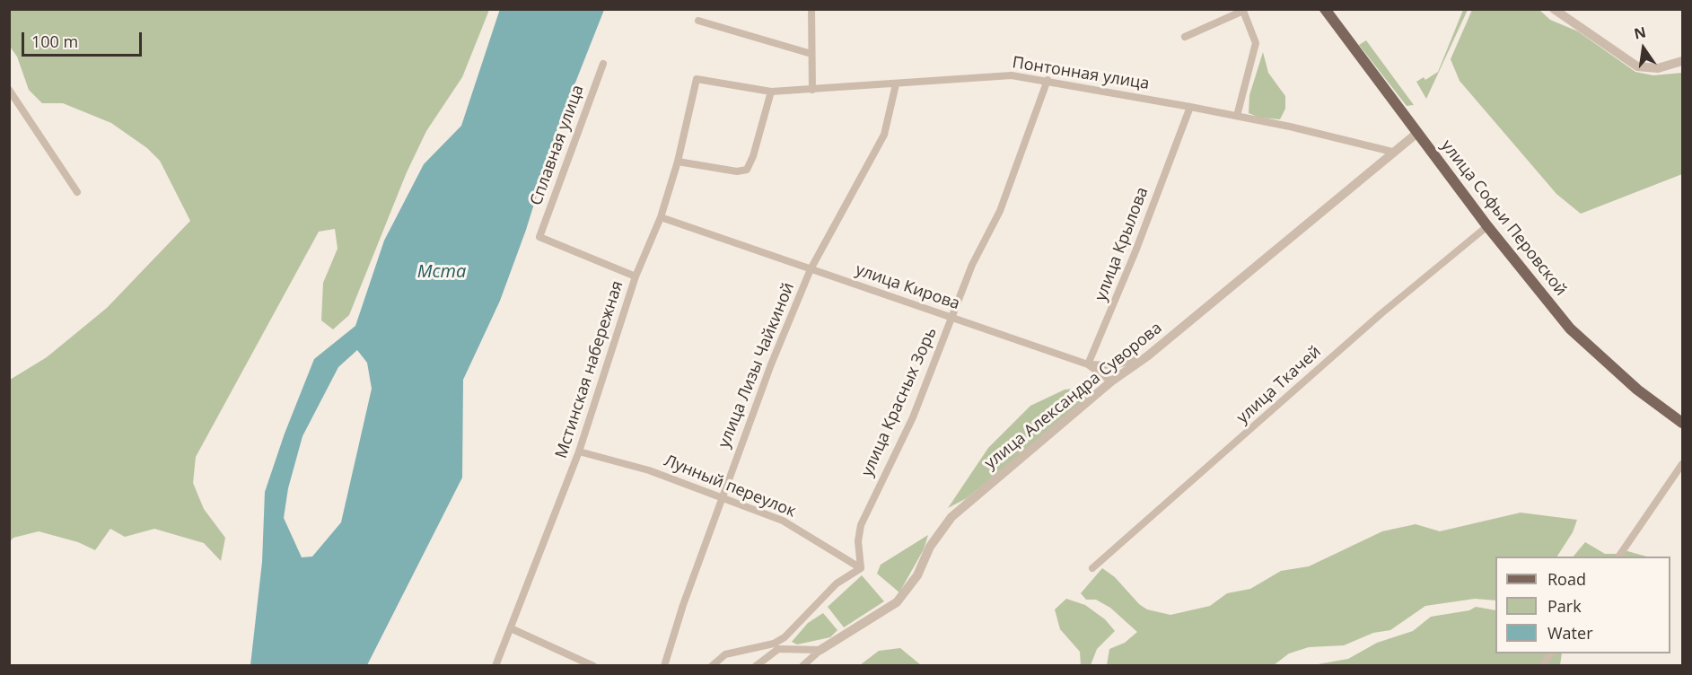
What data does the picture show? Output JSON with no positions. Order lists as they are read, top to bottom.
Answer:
{
  "streets": {
    "main road": ["улица Софьи Перовской"],
    "street": [
      "Понтонная улица",
      "Сплавная улица",
      "улица Крылова",
      "улица Кирова",
      "улица Лизы Чайкиной",
      "Мстинская набережная",
      "улица Ткачей",
      "улица Александра Суворова",
      "улица Красных Зорь",
      "Лунный переулок"
    ]
  },
  "crossings": [
    ["Понтонная улица", "улица Крылова"],
    ["Понтонная улица", "улица Лизы Чайкиной"],
    ["Понтонная улица", "Мстинская набережная"],
    ["Понтонная улица", "улица Александра Суворова"],
    ["Понтонная улица", "улица Красных Зорь"],
    ["Сплавная улица", "Мстинская набережная"],
    ["улица Софьи Перовской", "улица Ткачей"],
    ["улица Софьи Перовской", "улица Александра Суворова"],
    ["улица Крылова", "улица Кирова"],
    ["улица Кирова", "улица Лизы Чайкиной"],
    ["улица Кирова", "Мстинская набережная"],
    ["улица Кирова", "улица Александра Суворова"],
    ["улица Кирова", "улица Красных Зорь"],
    ["улица Лизы Чайкиной", "Лунный переулок"],
    ["Мстинская набережная", "Лунный переулок"],
    ["улица Красных Зорь", "Лунный переулок"]
  ],
  "water": ["Мста"],
  "legend": ["Road", "Park", "Water"],
  "scale_bar": "100 m",
  "north": "top"
}
